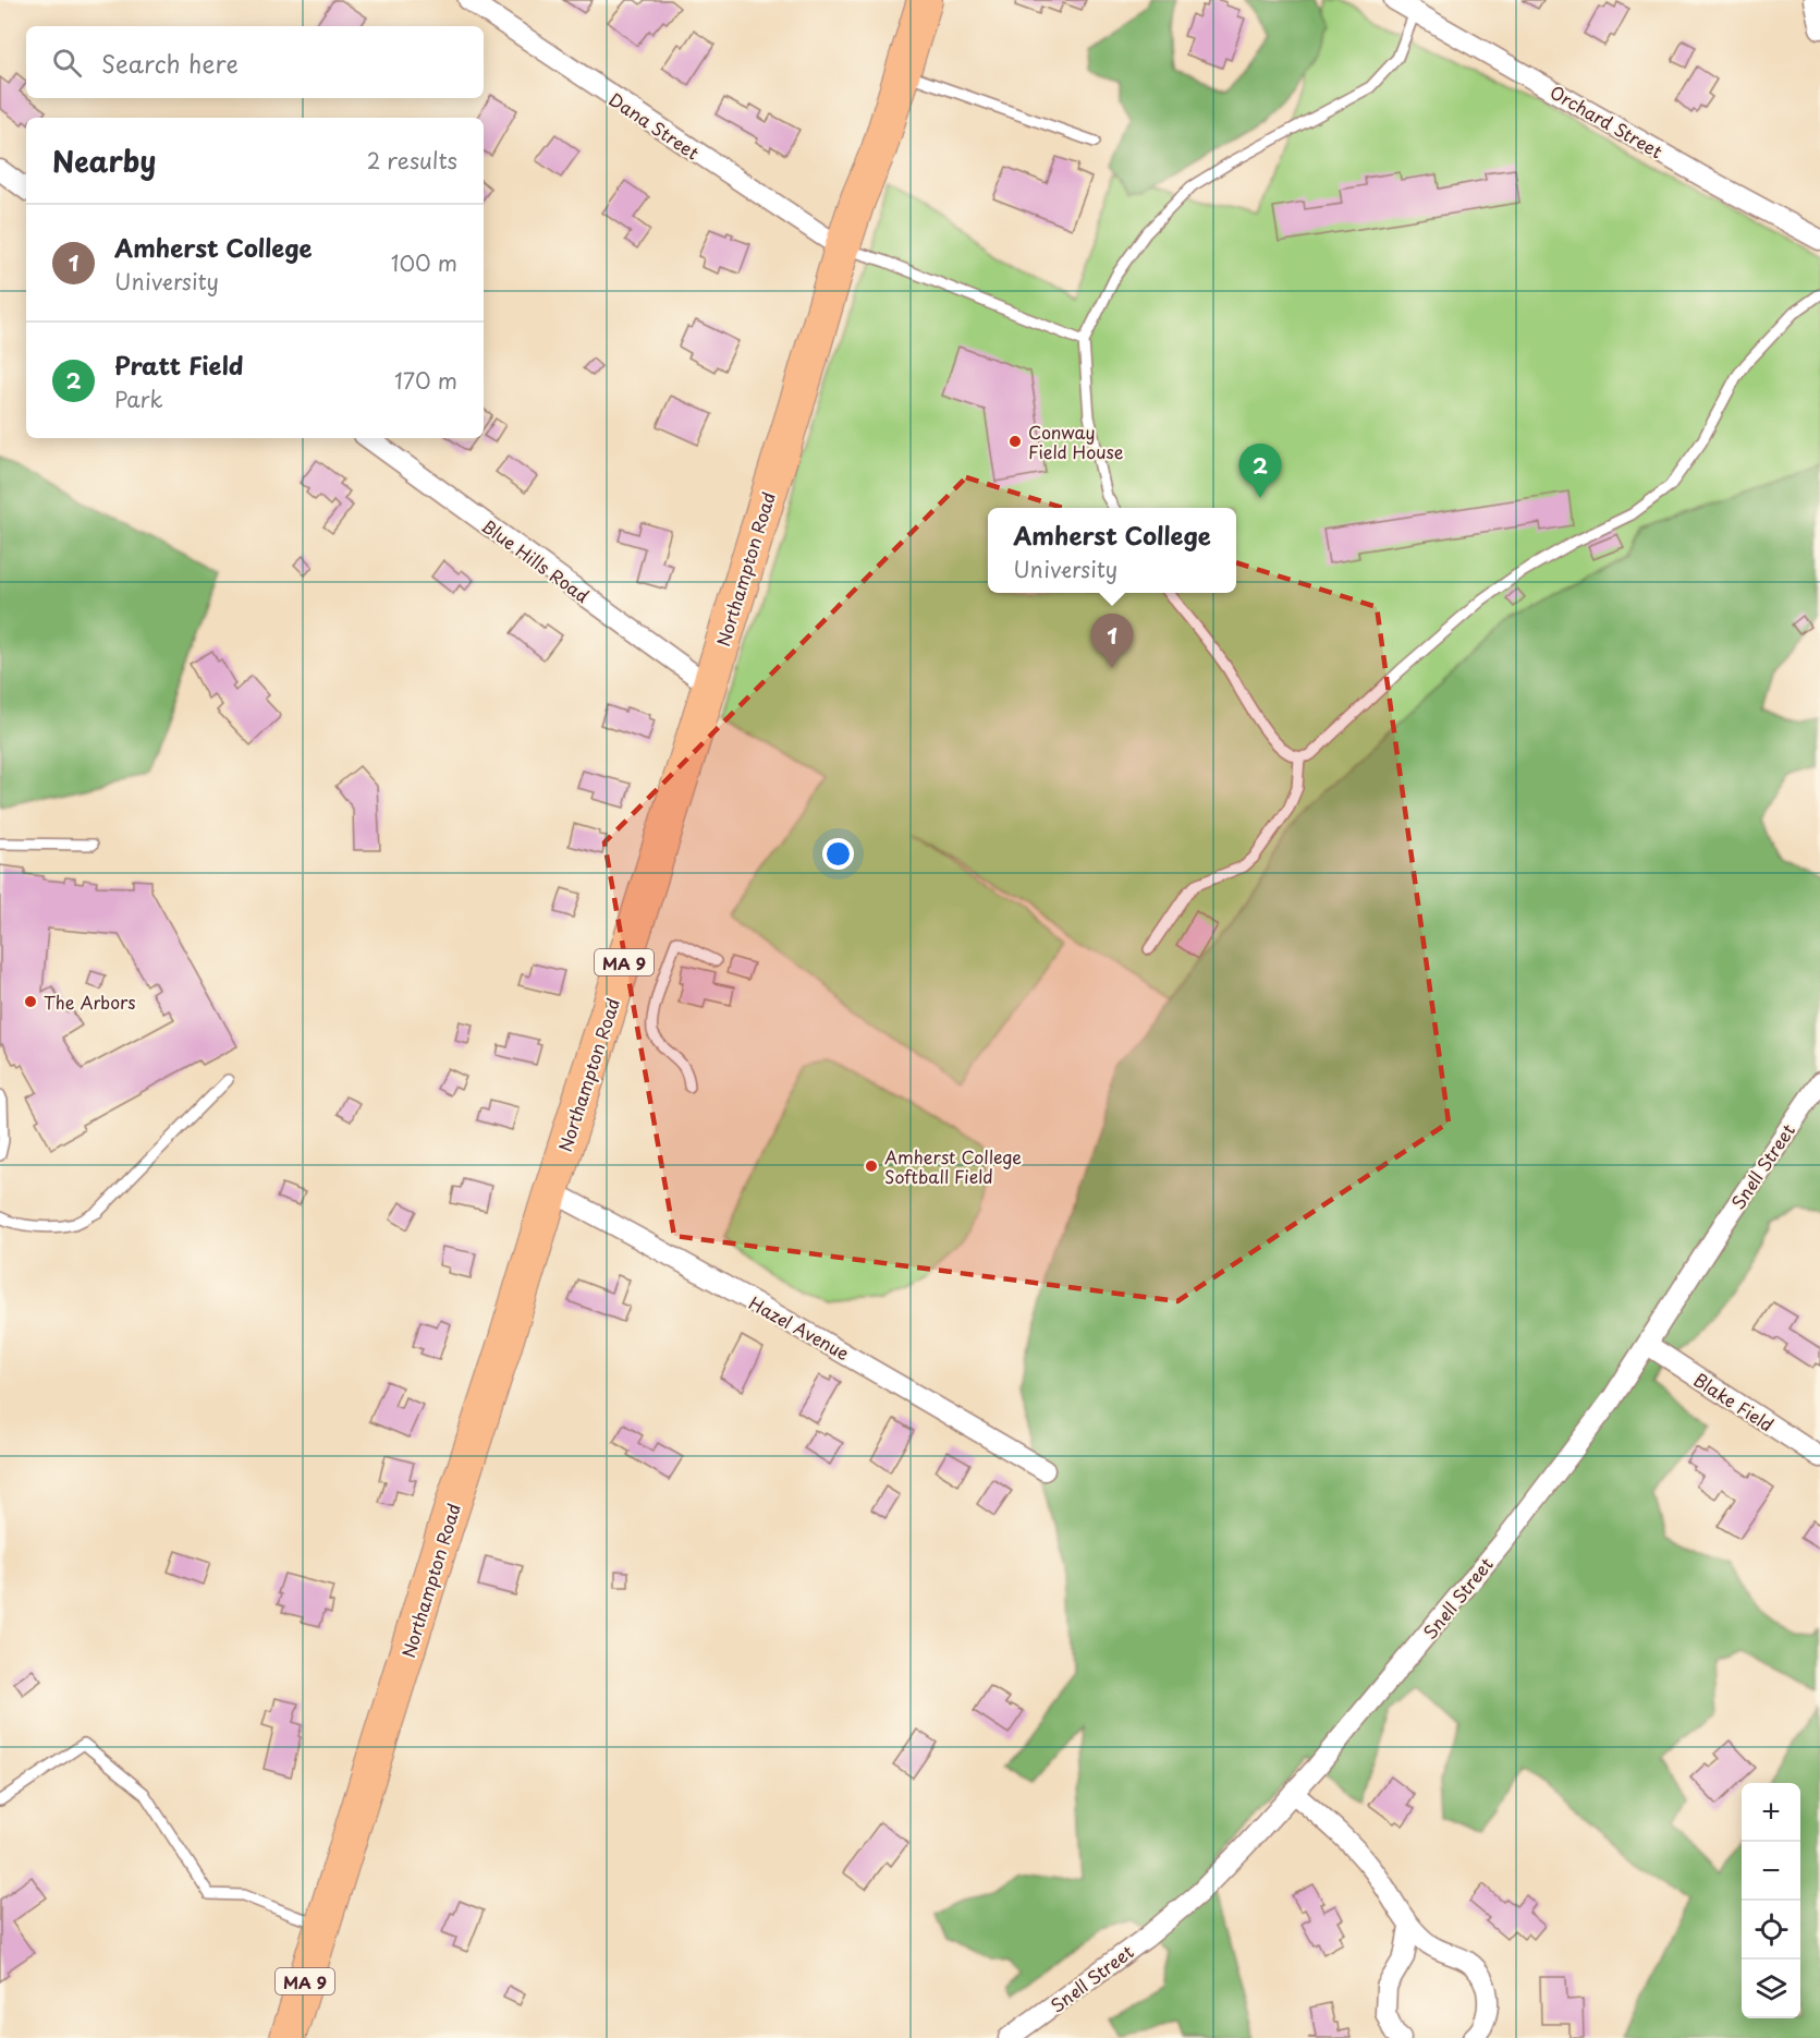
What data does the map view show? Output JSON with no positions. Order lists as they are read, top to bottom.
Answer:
{
  "streets": {
    "highway": ["Northampton Road", "MA 9"],
    "street": [
      "Orchard Street",
      "Dana Street",
      "Blue Hills Road",
      "Snell Street",
      "Hazel Avenue",
      "Blake Field"
    ]
  },
  "crossings": [
    ["Dana Street", "Northampton Road"],
    ["Blue Hills Road", "Northampton Road"],
    ["Northampton Road", "Hazel Avenue"],
    ["Snell Street", "Blake Field"]
  ],
  "places": ["Conway Field House", "The Arbors", "Amherst College Softball Field"],
  "page": {
    "search": "Search here",
    "heading": ["Nearby", "2 results"],
    "list": [
      {
        "mark": "1",
        "name": "Amherst College",
        "note": "University",
        "value": "100 m"
      },
      {
        "mark": "2",
        "name": "Pratt Field",
        "note": "Park",
        "value": "170 m"
      }
    ],
    "pins": ["2", "1"],
    "popup": ["Amherst College", "University"],
    "map_buttons": ["+", "−"]
  }
}
